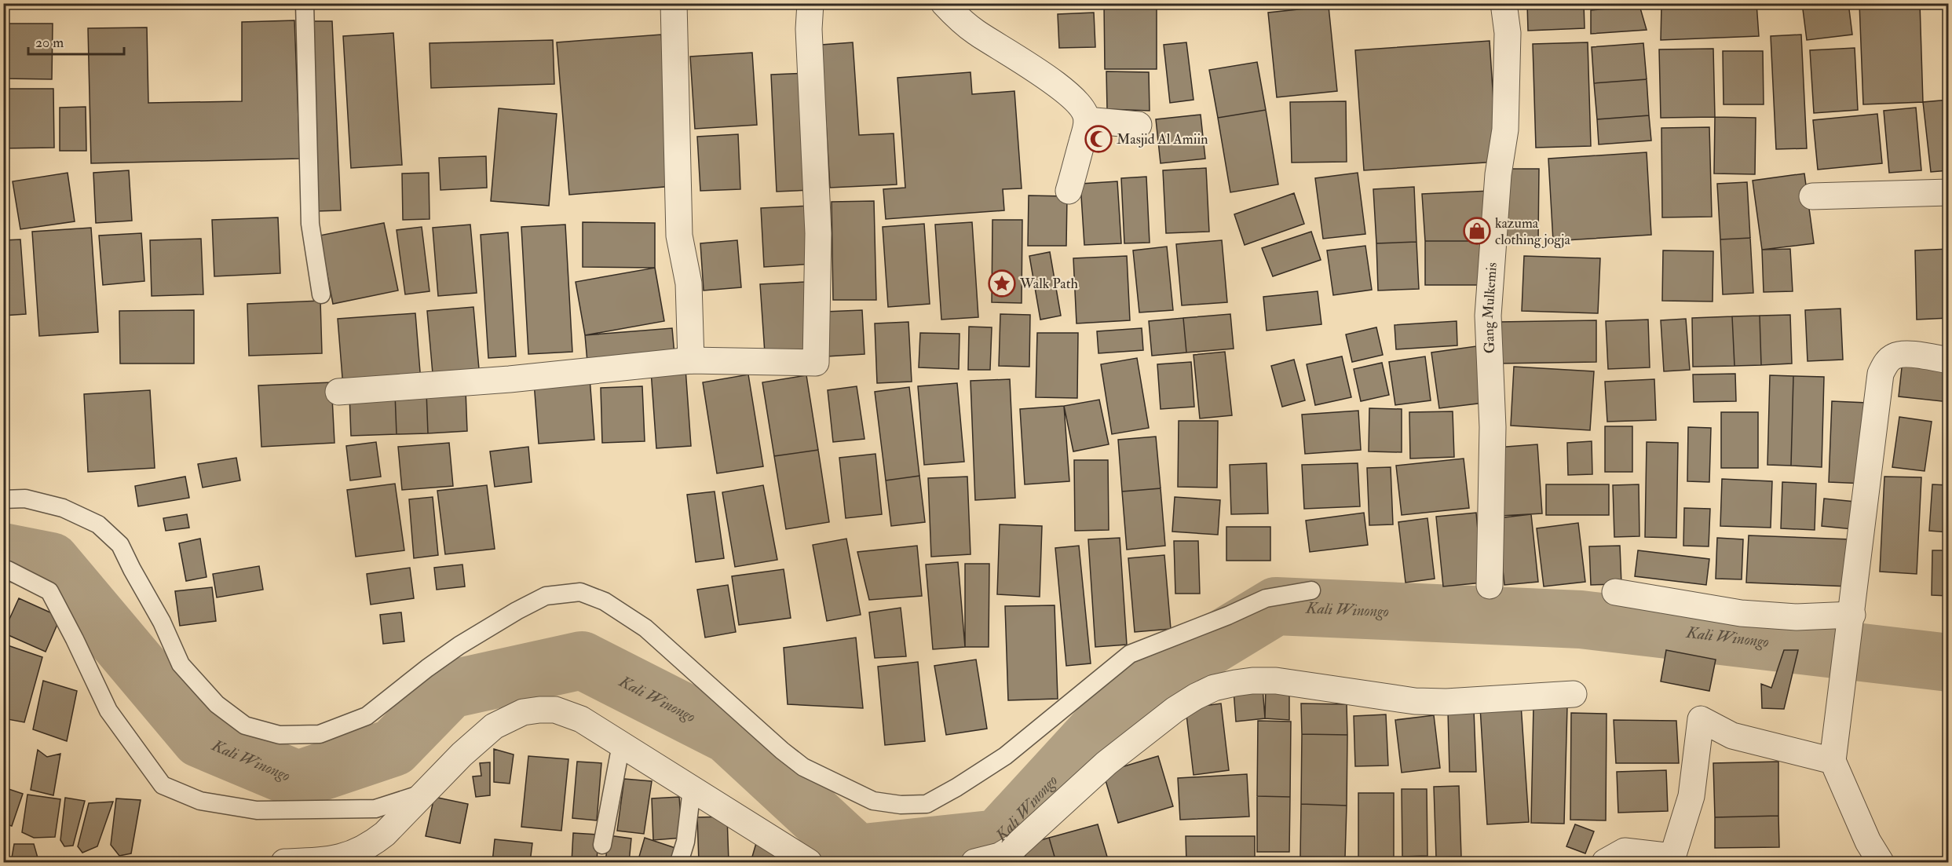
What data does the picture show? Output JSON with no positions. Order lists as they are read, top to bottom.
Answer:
{
  "streets": {
    "street": ["Gang Mulkemis"]
  },
  "water": ["Kali Winongo"],
  "places": {
    "mosque": ["Masjid Al Amiin"],
    "shop": ["kazuma clothing jogja"],
    "place": ["Walk Path"]
  },
  "scale_bar": "20 m"
}
